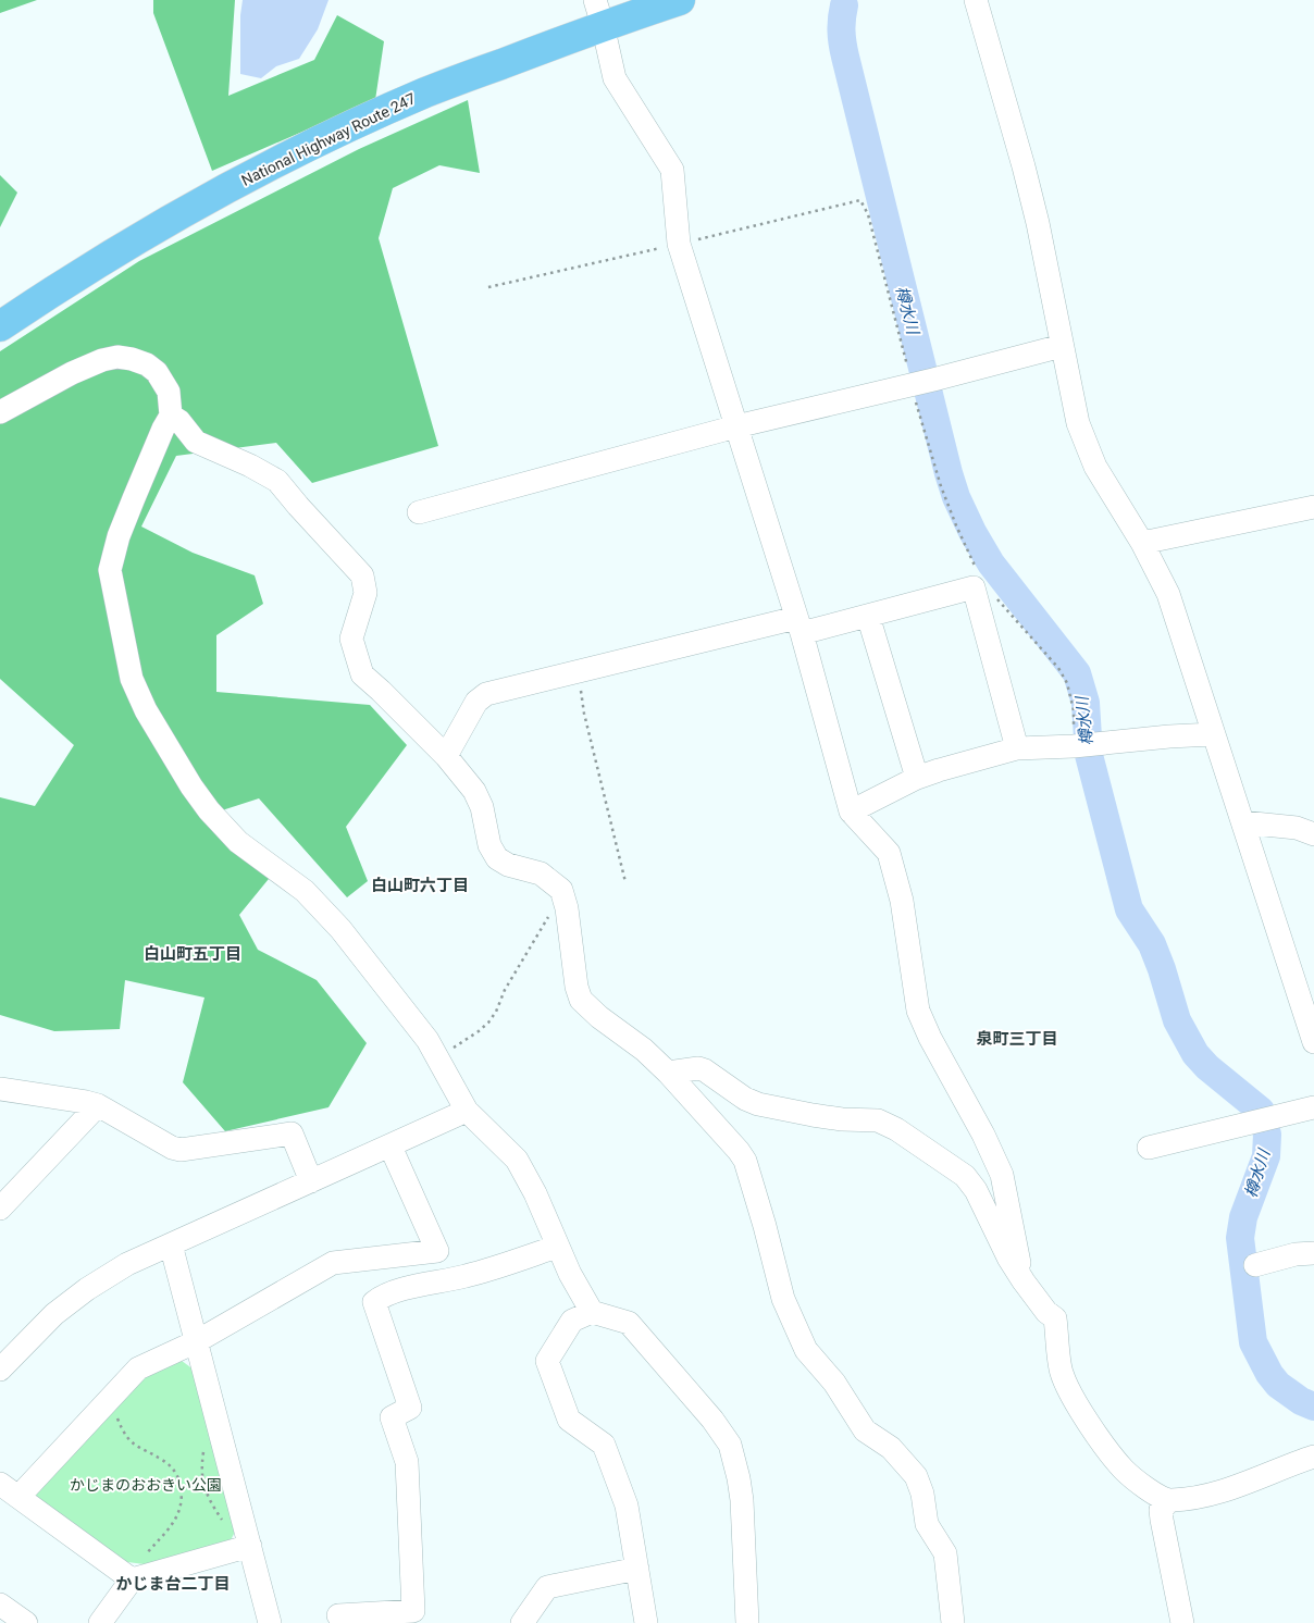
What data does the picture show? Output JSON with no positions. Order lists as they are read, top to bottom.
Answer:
{
  "streets": {
    "highway": ["National Highway Route 247"]
  },
  "districts": [
    "白山町六丁目",
    "白山町五丁目",
    "泉町三丁目",
    "かじま台二丁目"
  ],
  "water": ["樽水川"],
  "parks": ["かじまのおおきい公園"]
}
